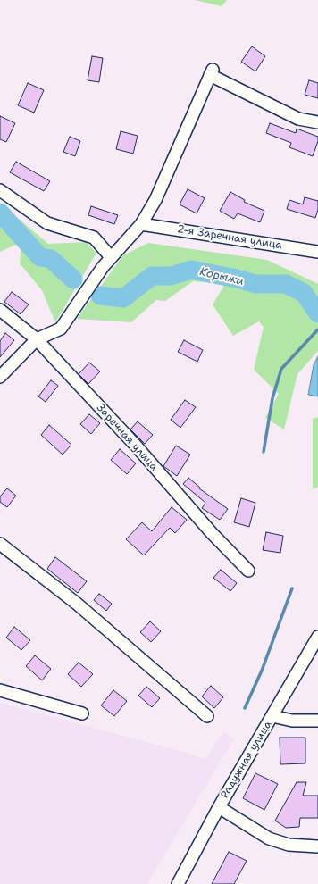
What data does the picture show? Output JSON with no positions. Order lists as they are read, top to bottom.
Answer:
{
  "streets": {
    "street": ["2-я Заречная улица", "Заречная улица", "Радужная улица"]
  },
  "water": ["Корыжа"]
}
